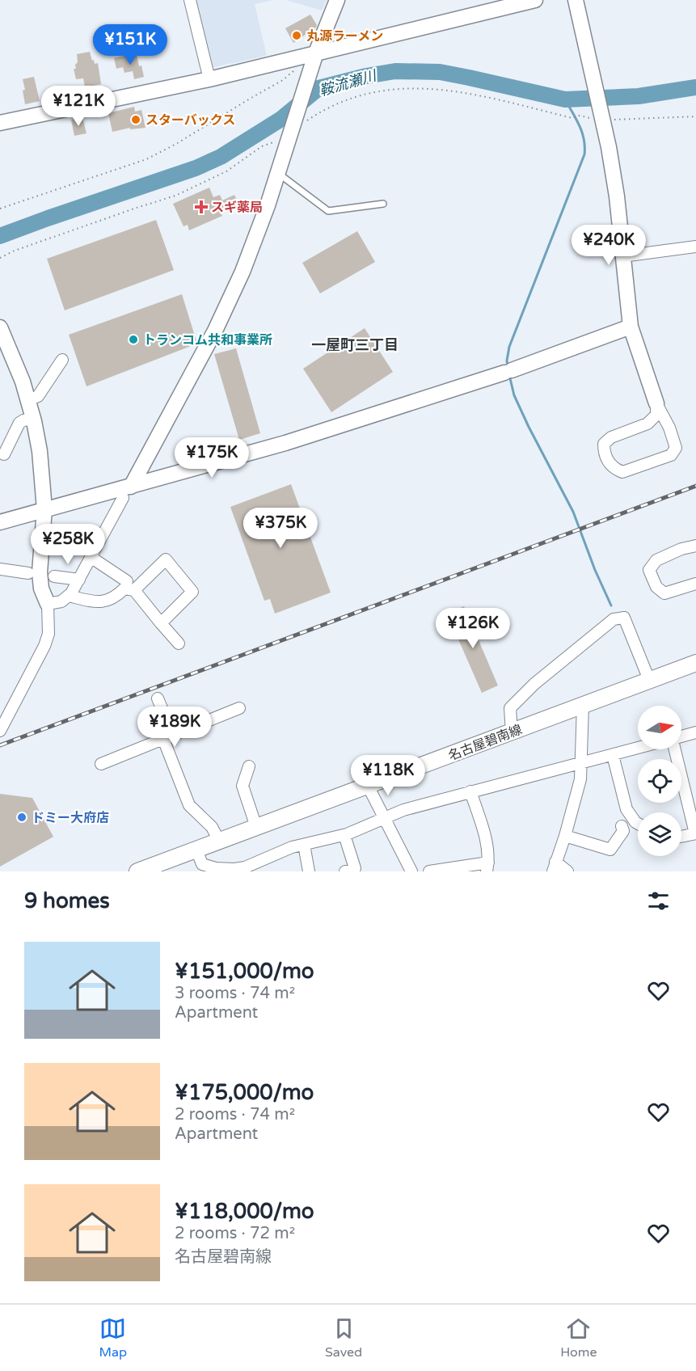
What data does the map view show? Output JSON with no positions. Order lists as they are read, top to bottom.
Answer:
{
  "streets": {
    "main road": ["名古屋碧南線"]
  },
  "districts": ["一屋町三丁目"],
  "water": ["鞍流瀬川"],
  "places": {
    "other": [
      "丸源ラーメン",
      "スターバックス",
      "トランコム共和事業所",
      "ドミー大府店"
    ],
    "health": ["スギ薬局"]
  },
  "north": "right",
  "page": {
    "price": [
      "¥151K",
      "¥121K",
      "¥240K",
      "¥175K",
      "¥375K",
      "¥258K",
      "¥126K",
      "¥189K",
      "¥118K"
    ],
    "heading": "9 homes",
    "list": [
      {
        "name": "¥151,000/mo",
        "note": "3 rooms · 74 m² · Apartment"
      },
      {
        "name": "¥175,000/mo",
        "note": "2 rooms · 74 m² · Apartment"
      },
      {
        "name": "¥118,000/mo",
        "note": "2 rooms · 72 m² · 名古屋碧南線"
      }
    ],
    "tabs": ["Map", "Saved", "Home"]
  }
}
